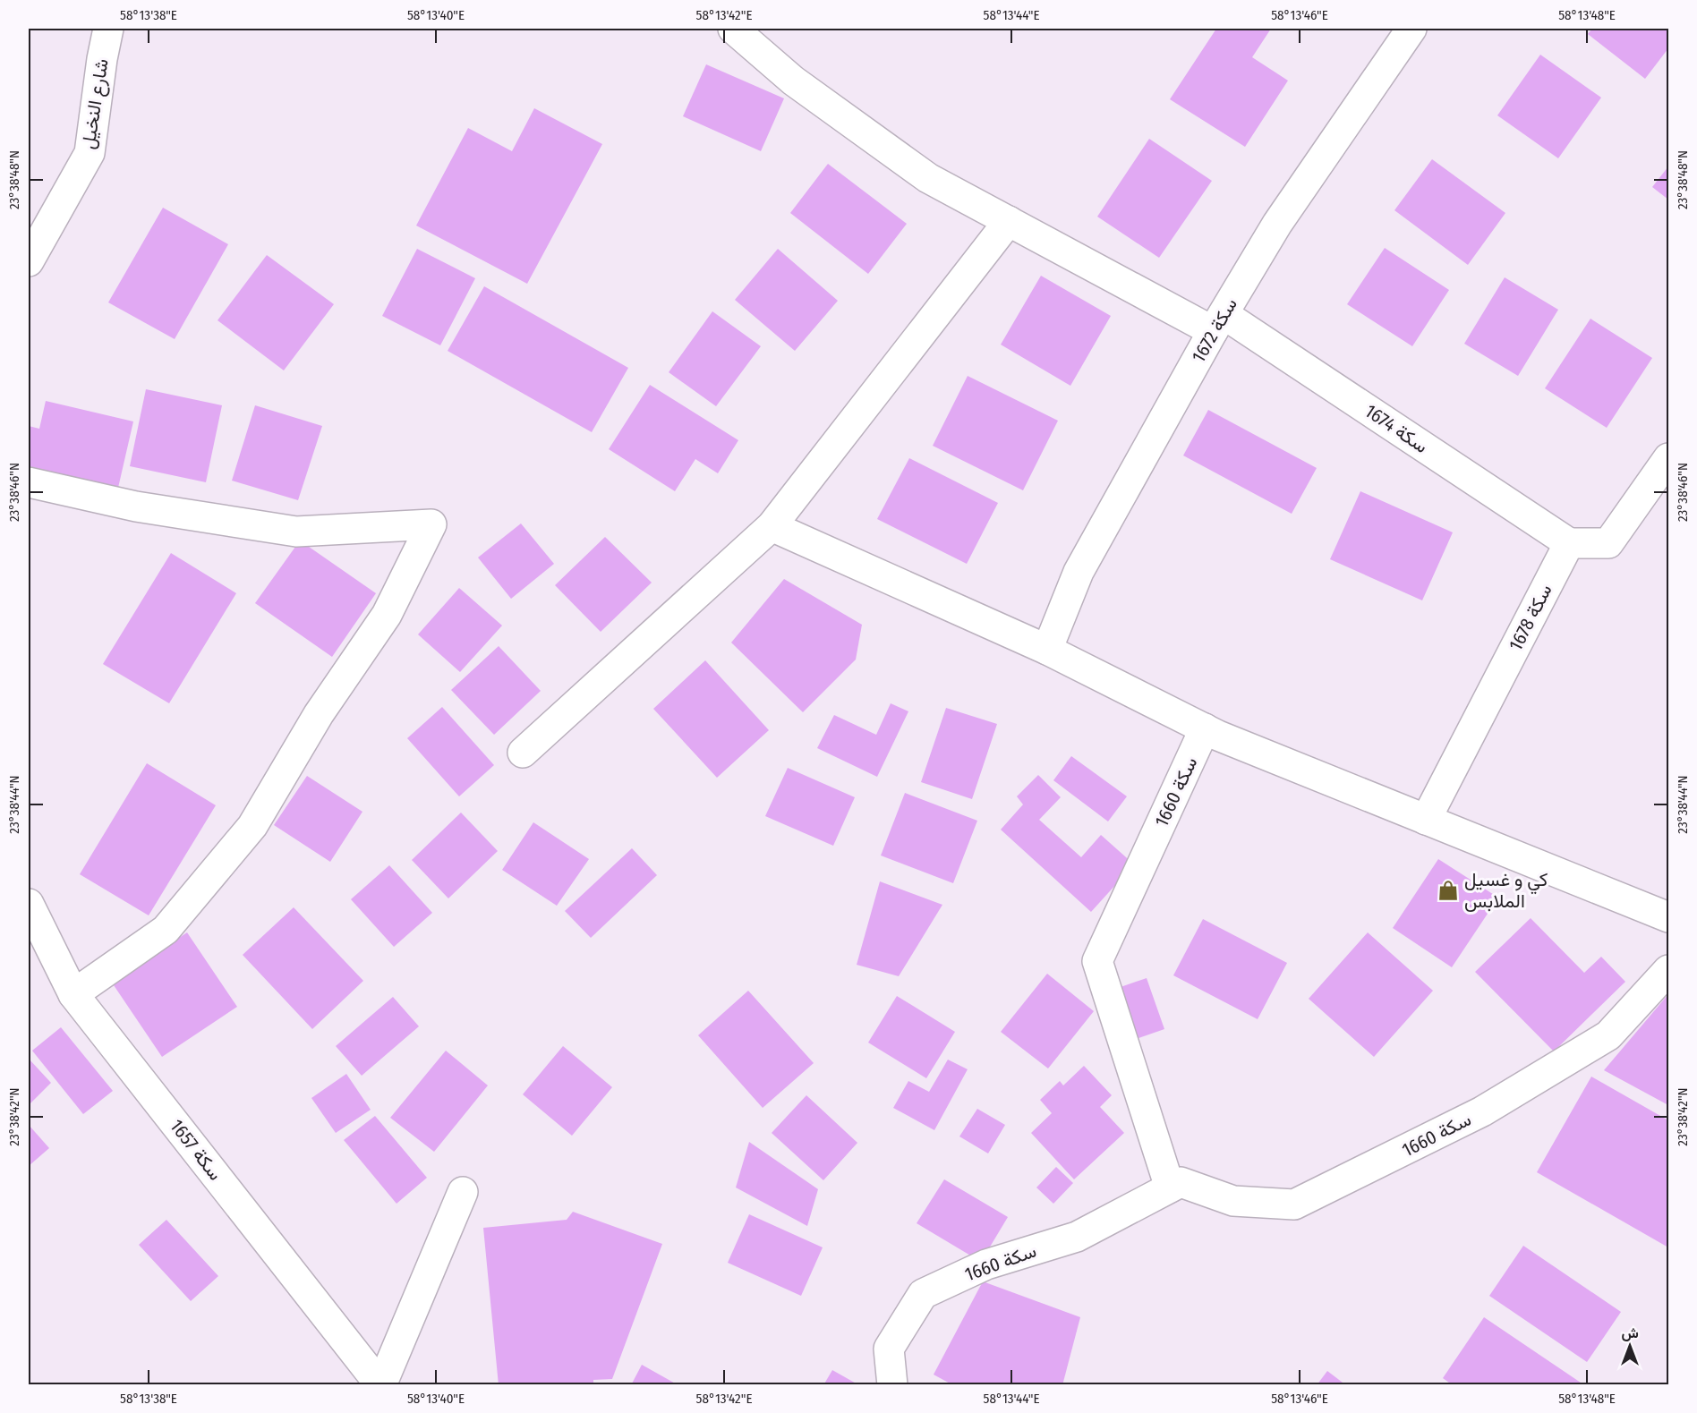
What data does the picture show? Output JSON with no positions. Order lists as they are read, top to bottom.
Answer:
{
  "streets": {
    "street": [
      "شارع النخيل",
      "سكة 1672",
      "سكة 1674",
      "سكة 1678",
      "سكة 1660",
      "سكة 1657"
    ]
  },
  "crossings": [
    ["سكة 1672", "سكة 1674"],
    ["سكة 1674", "سكة 1678"]
  ],
  "places": {
    "shop": ["كي و غسيل الملابس"]
  },
  "north": "top",
  "coordinates": [
    "58°13'38\"E",
    "58°13'40\"E",
    "58°13'42\"E",
    "58°13'44\"E",
    "58°13'46\"E",
    "58°13'48\"E",
    "23°38'48\"N",
    "23°38'46\"N",
    "23°38'44\"N",
    "23°38'42\"N"
  ]
}
